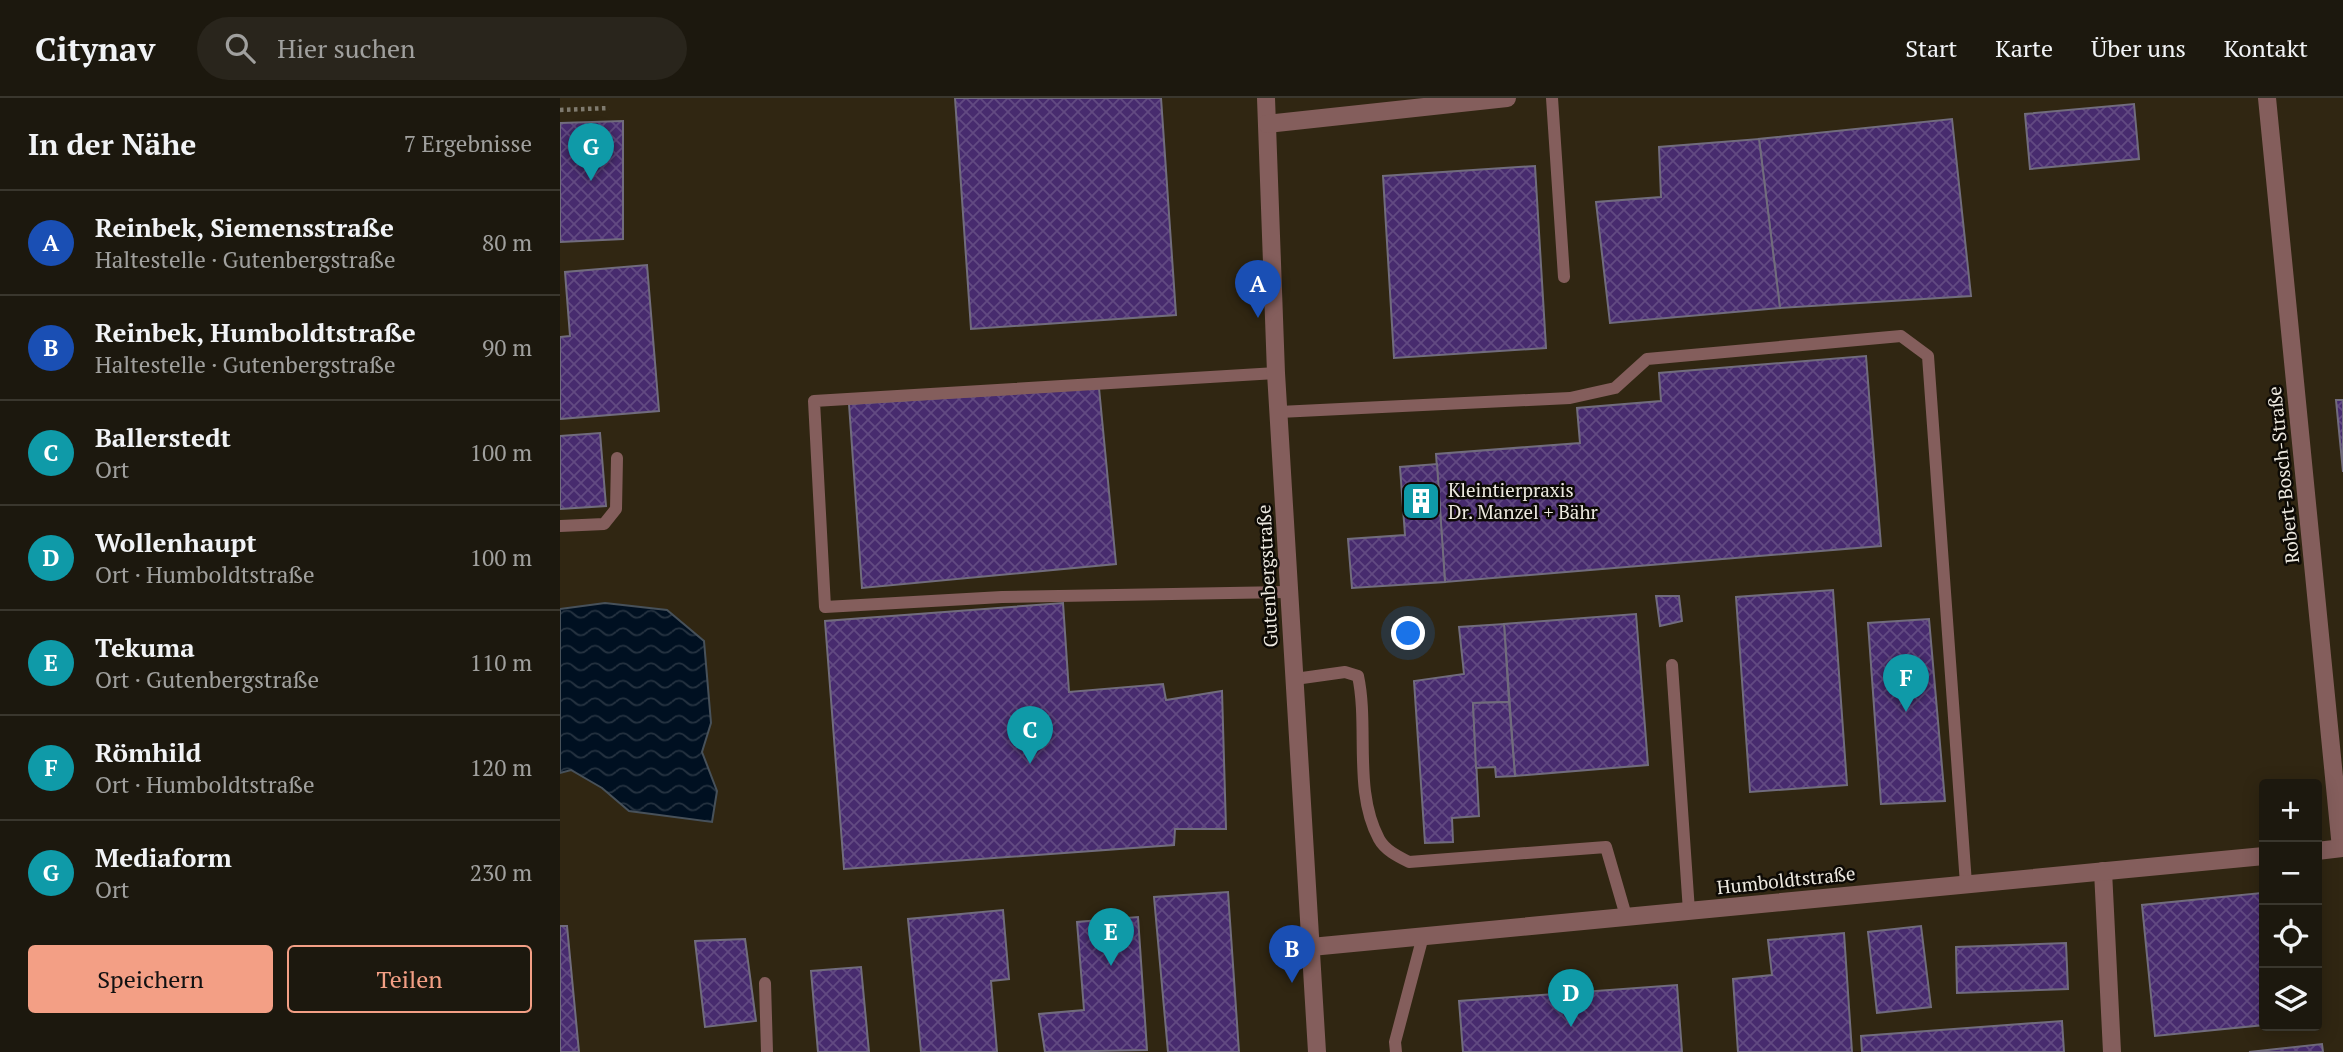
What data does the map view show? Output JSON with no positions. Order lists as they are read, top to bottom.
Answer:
{
  "streets": {
    "street": ["Robert-Bosch-Straße", "Gutenbergstraße", "Humboldtstraße"]
  },
  "crossings": [
    ["Gutenbergstraße", "Humboldtstraße"]
  ],
  "places": {
    "building": ["Kleintierpraxis Dr. Manzel + Bähr"]
  },
  "page": {
    "header": "Citynav",
    "search": "Hier suchen",
    "nav": [
      "Start",
      "Karte",
      "Über uns",
      "Kontakt"
    ],
    "heading": ["In der Nähe", "7 Ergebnisse"],
    "pins": [
      "G",
      "A",
      "F",
      "C",
      "E",
      "B",
      "D"
    ],
    "list": [
      {
        "mark": "A",
        "name": "Reinbek, Siemensstraße",
        "note": "Haltestelle · Gutenbergstraße",
        "value": "80 m"
      },
      {
        "mark": "B",
        "name": "Reinbek, Humboldtstraße",
        "note": "Haltestelle · Gutenbergstraße",
        "value": "90 m"
      },
      {
        "mark": "C",
        "name": "Ballerstedt",
        "note": "Ort",
        "value": "100 m"
      },
      {
        "mark": "D",
        "name": "Wollenhaupt",
        "note": "Ort · Humboldtstraße",
        "value": "100 m"
      },
      {
        "mark": "E",
        "name": "Tekuma",
        "note": "Ort · Gutenbergstraße",
        "value": "110 m"
      },
      {
        "mark": "F",
        "name": "Römhild",
        "note": "Ort · Humboldtstraße",
        "value": "120 m"
      },
      {
        "mark": "G",
        "name": "Mediaform",
        "note": "Ort",
        "value": "230 m"
      }
    ],
    "map_buttons": ["+", "−"],
    "buttons": ["Speichern", "Teilen"]
  }
}
